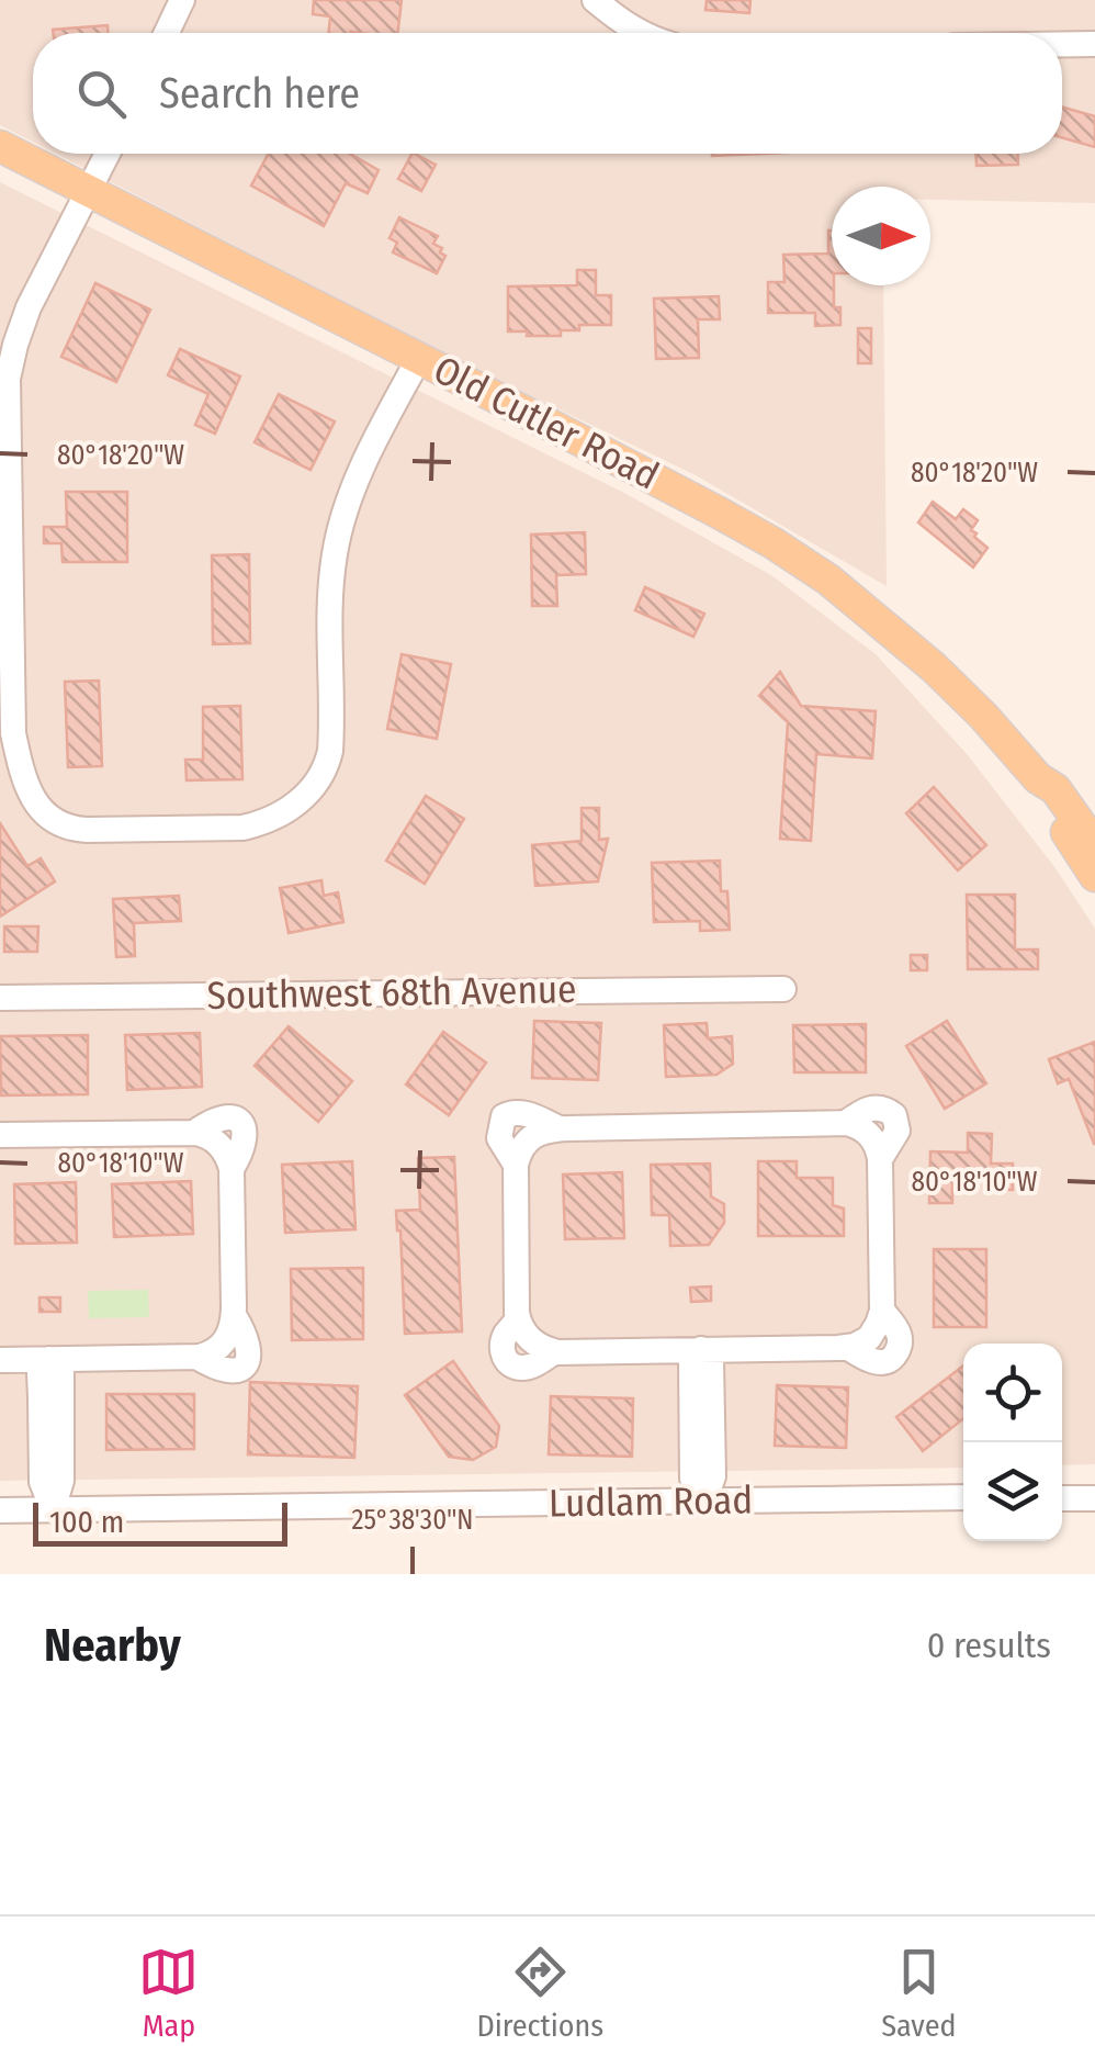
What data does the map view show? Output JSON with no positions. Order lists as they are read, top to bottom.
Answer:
{
  "streets": {
    "main road": ["Old Cutler Road"],
    "street": ["Southwest 68th Avenue", "Ludlam Road"]
  },
  "scale_bar": "100 m",
  "north": "right",
  "page": {
    "search": "Search here",
    "scale": "100 m",
    "heading": ["Nearby", "0 results"],
    "nav": ["Map", "Directions", "Saved"]
  },
  "coordinates": ["80°18'20\"W", "80°18'10\"W", "25°38'30\"N"]
}
